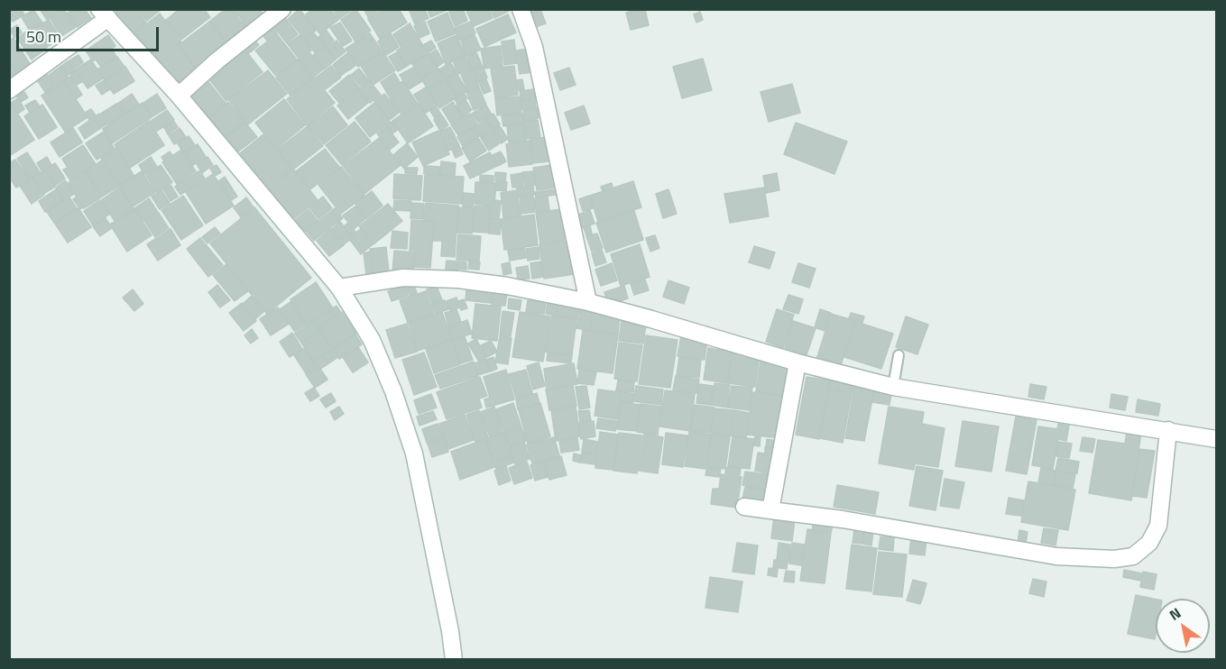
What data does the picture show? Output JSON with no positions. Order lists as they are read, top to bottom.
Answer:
{
  "scale_bar": "50 m",
  "north": "top left"
}
